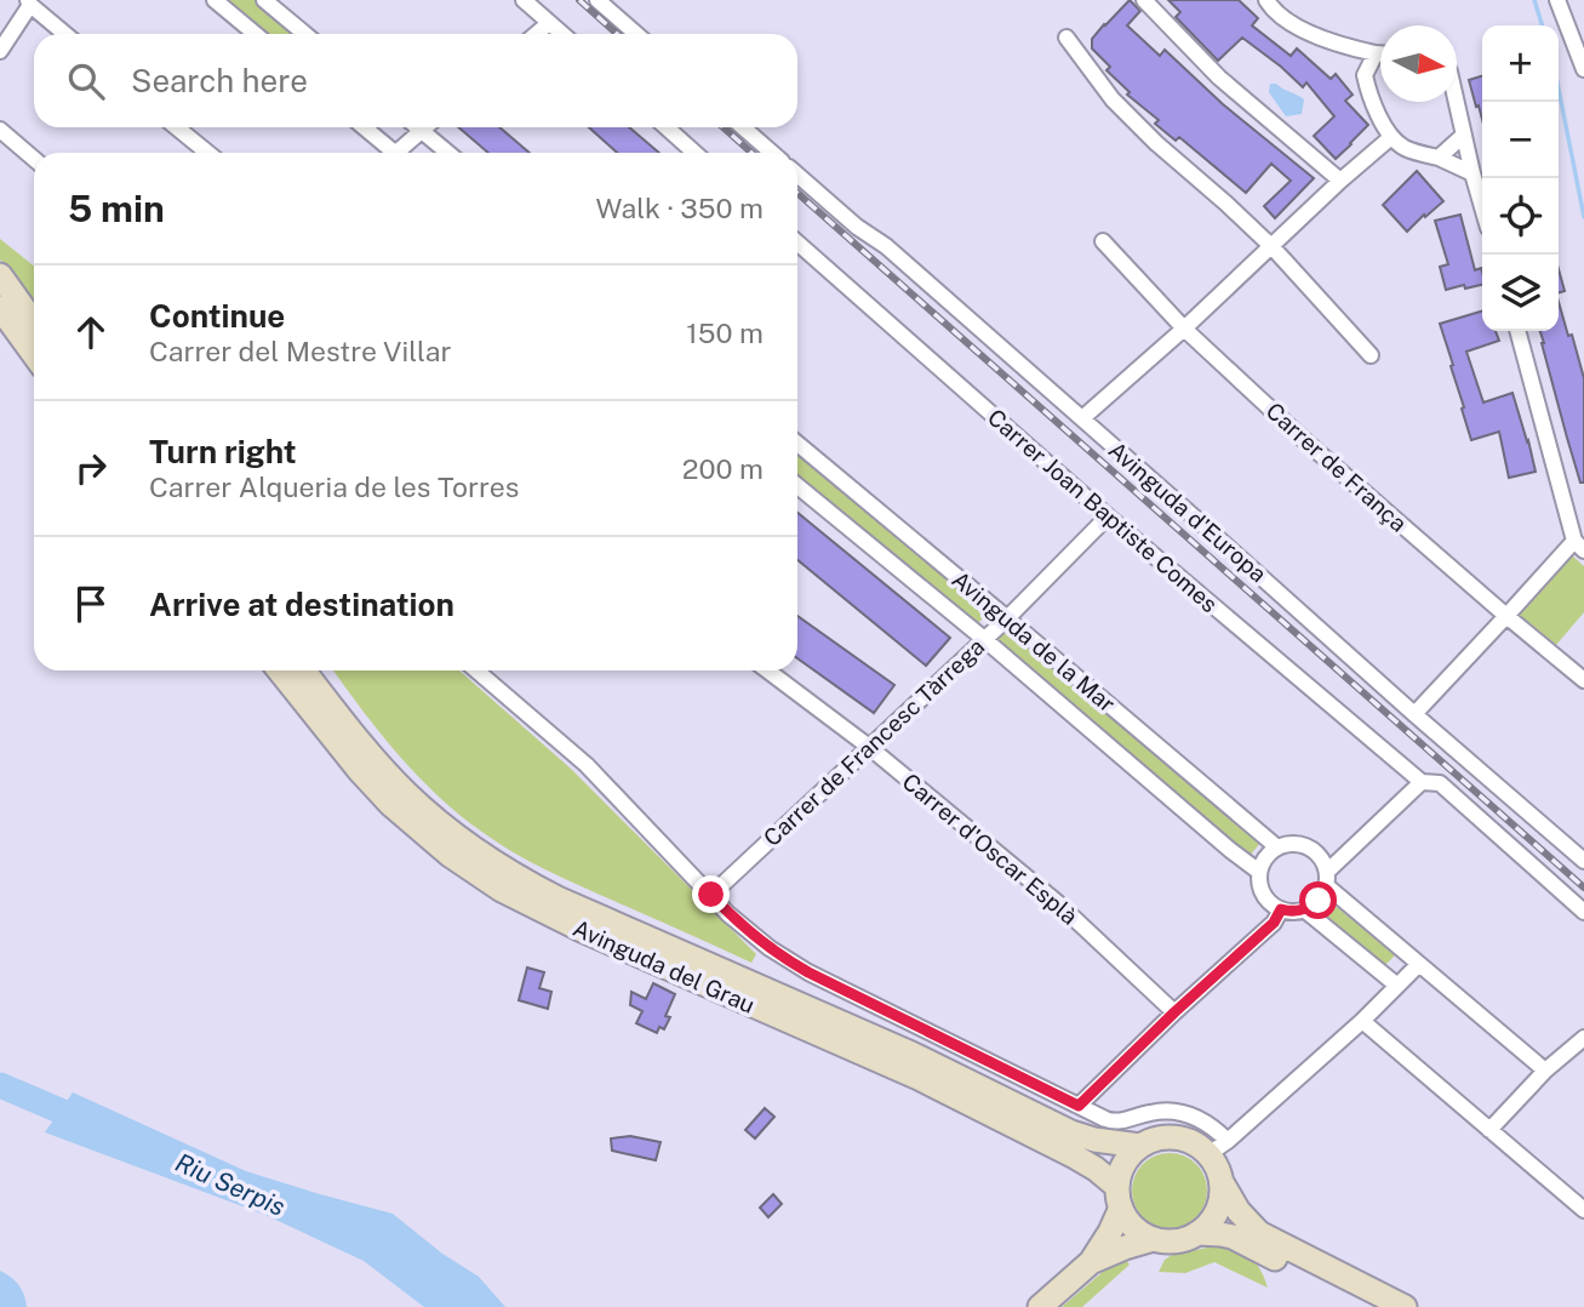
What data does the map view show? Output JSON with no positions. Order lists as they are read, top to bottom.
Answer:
{
  "streets": {
    "main road": ["Avinguda del Grau"],
    "street": [
      "Carrer de França",
      "Carrer Joan Baptiste Comes",
      "Avinguda d'Europa",
      "Avinguda de la Mar",
      "Carrer de Francesc Tàrrega",
      "Carrer d'Oscar Esplà"
    ]
  },
  "crossings": [
    ["Carrer Joan Baptiste Comes", "Carrer de Francesc Tàrrega"],
    ["Avinguda de la Mar", "Carrer de Francesc Tàrrega"],
    ["Carrer de Francesc Tàrrega", "Carrer d'Oscar Esplà"]
  ],
  "water": ["Riu Serpis"],
  "north": "right",
  "page": {
    "map_buttons": ["+", "−"],
    "search": "Search here",
    "heading": ["5 min", "Walk · 350 m"],
    "list": [
      ["Continue", "Carrer del Mestre Villar", "150 m"],
      ["Turn right", "Carrer Alqueria de les Torres", "200 m"],
      "Arrive at destination"
    ]
  }
}
